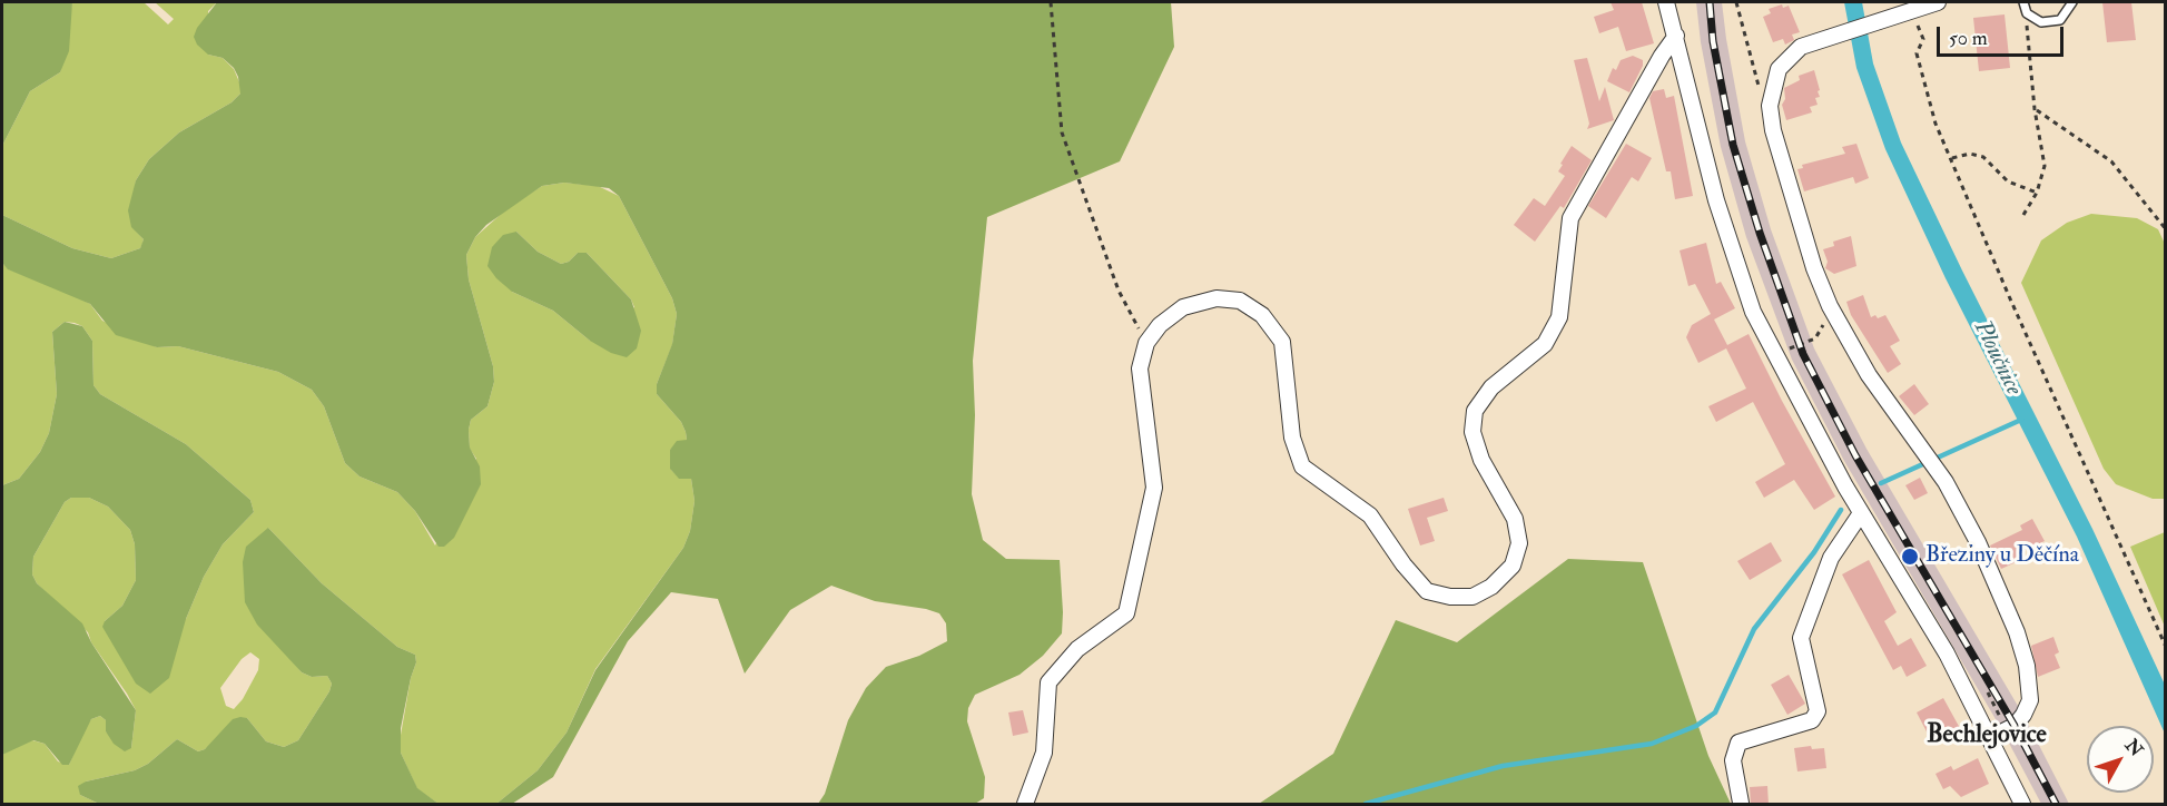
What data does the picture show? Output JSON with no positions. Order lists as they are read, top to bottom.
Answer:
{
  "districts": ["Bechlejovice"],
  "water": ["Ploučnice"],
  "places": ["Březiny u Děčína"],
  "scale_bar": "50 m",
  "north": "top right"
}
